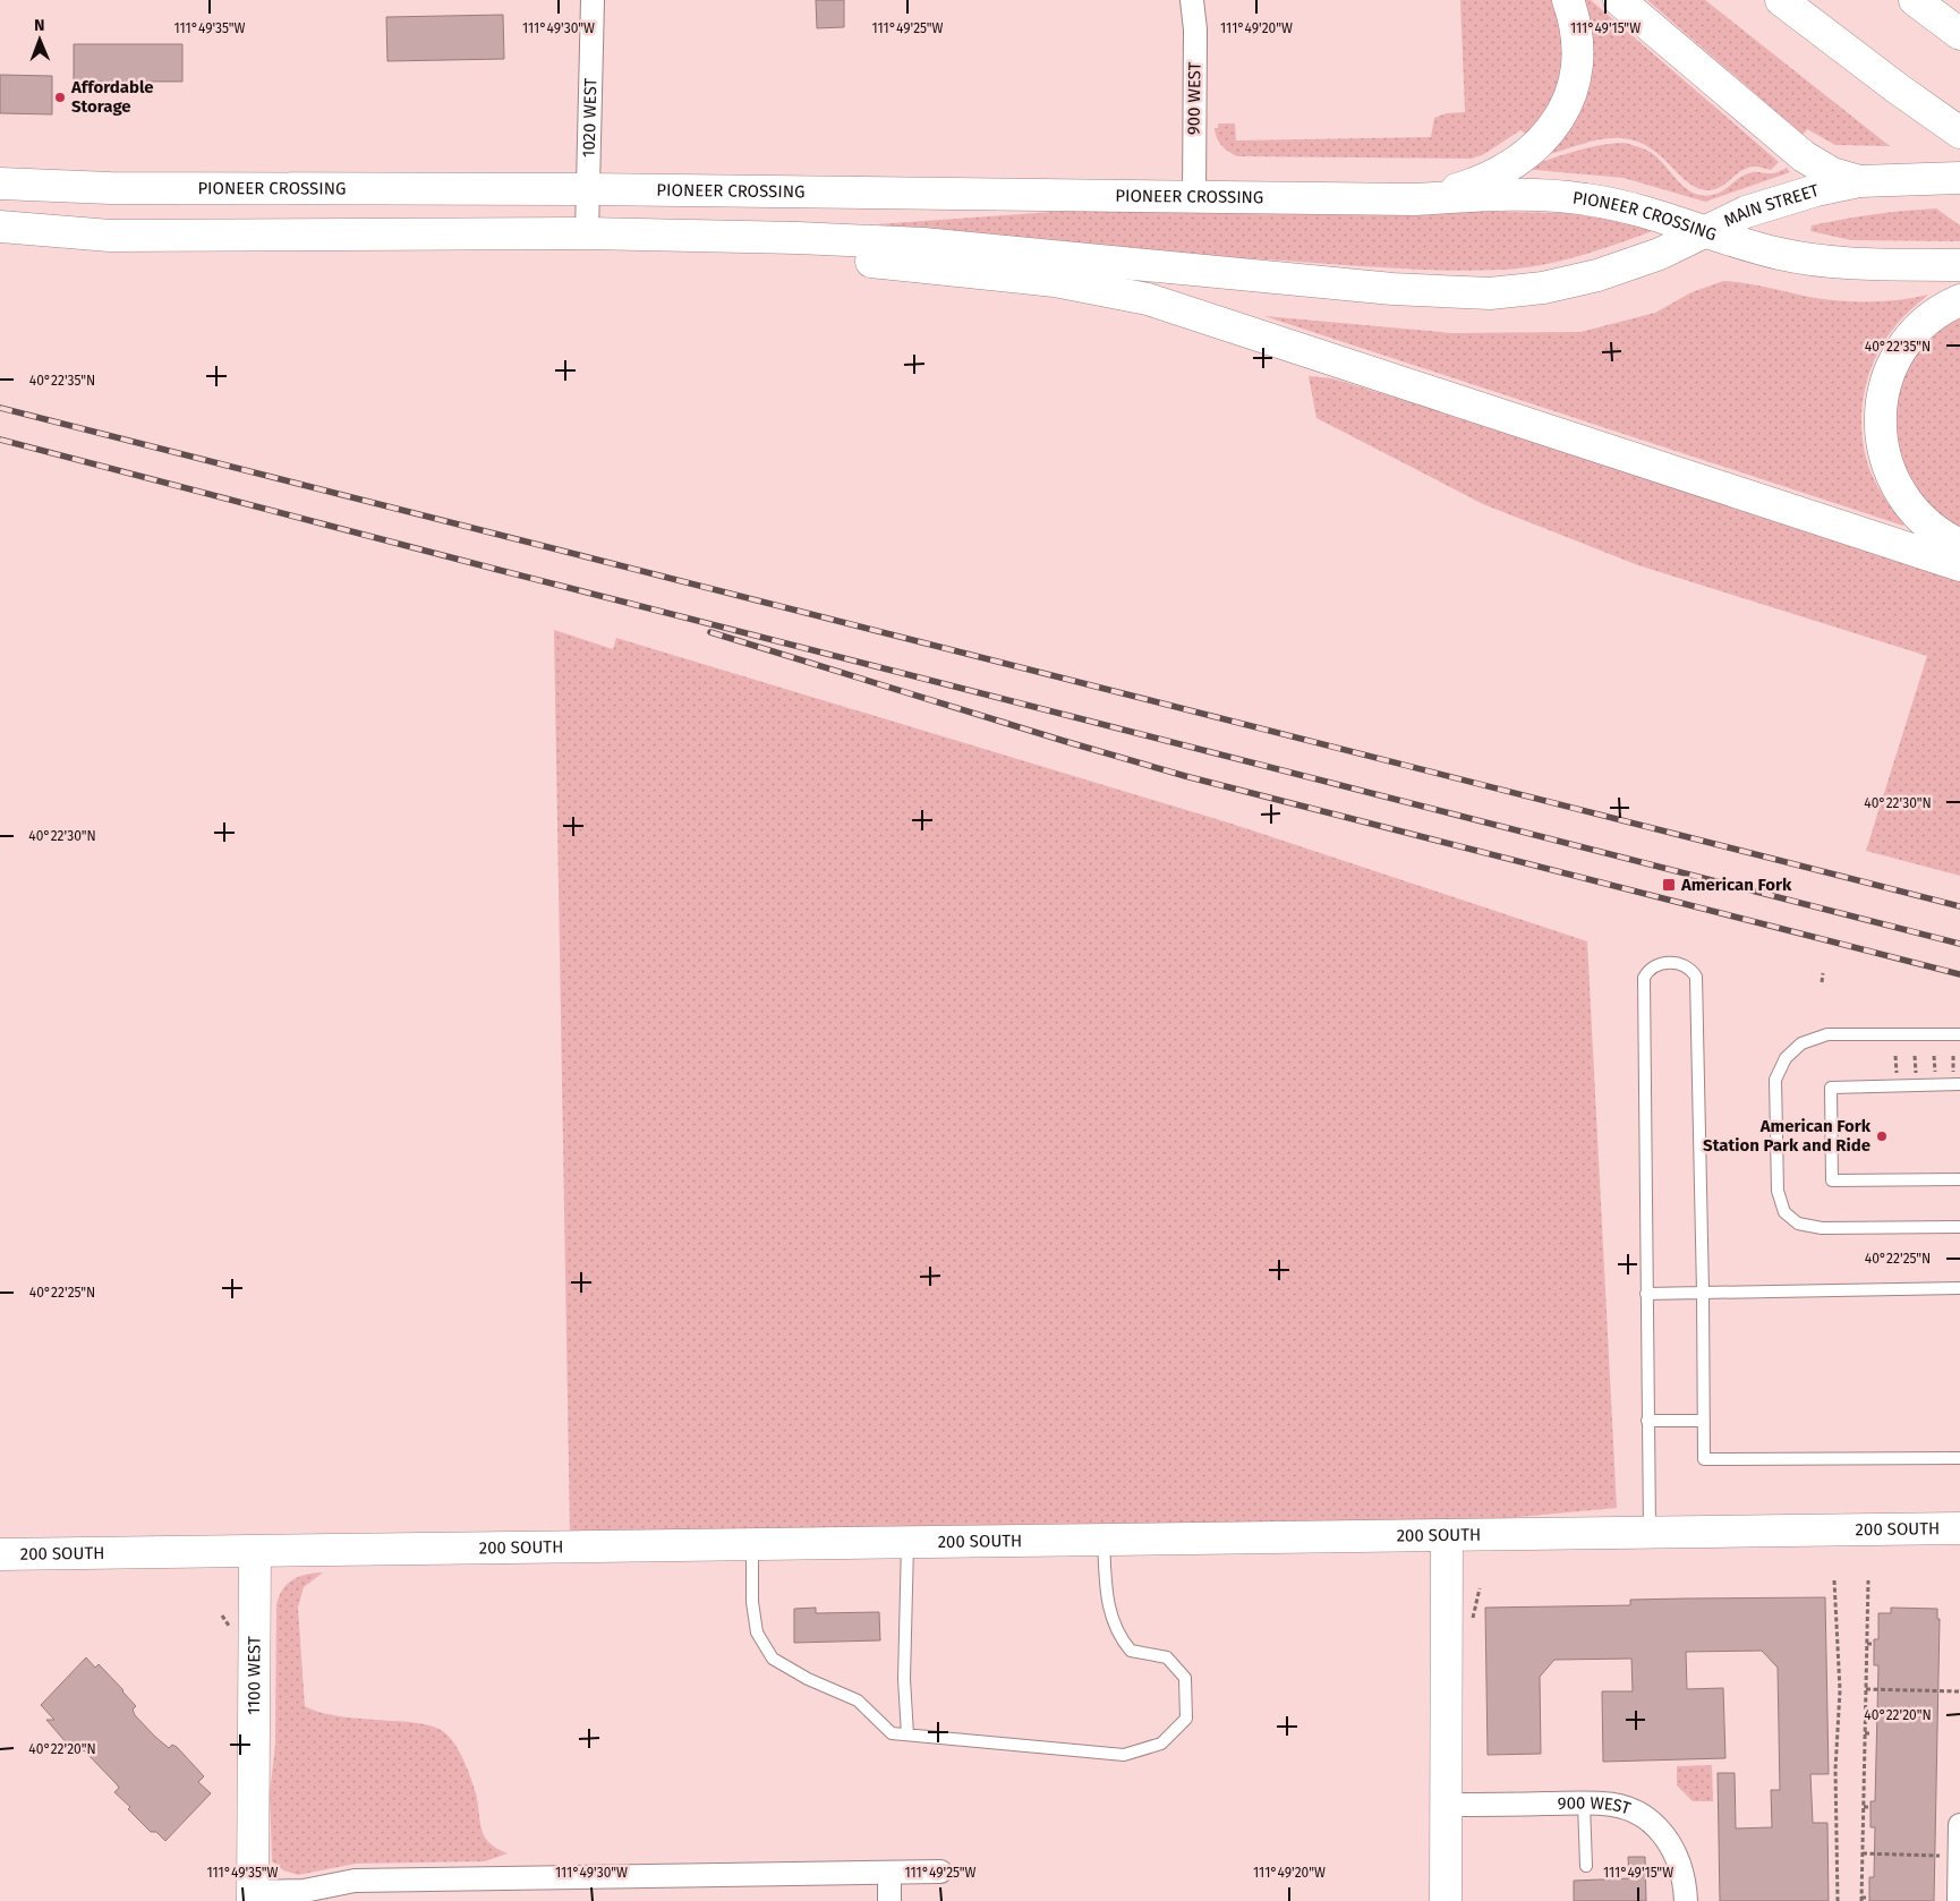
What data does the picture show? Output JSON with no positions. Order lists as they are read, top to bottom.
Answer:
{
  "streets": {
    "main road": [
      "PIONEER CROSSING",
      "MAIN STREET",
      "200 SOUTH",
      "1100 WEST"
    ],
    "street": ["900 WEST", "1020 WEST"]
  },
  "crossings": [
    ["900 WEST", "PIONEER CROSSING"],
    ["1020 WEST", "PIONEER CROSSING"],
    ["PIONEER CROSSING", "MAIN STREET"],
    ["200 SOUTH", "1100 WEST"]
  ],
  "places": {
    "other": ["Affordable Storage", "American Fork Station Park and Ride"],
    "transit": ["American Fork"]
  },
  "north": "top",
  "coordinates": [
    "111°49'35\"W",
    "111°49'30\"W",
    "111°49'25\"W",
    "111°49'20\"W",
    "111°49'15\"W",
    "40°22'35\"N",
    "40°22'30\"N",
    "40°22'25\"N",
    "40°22'20\"N"
  ]
}
